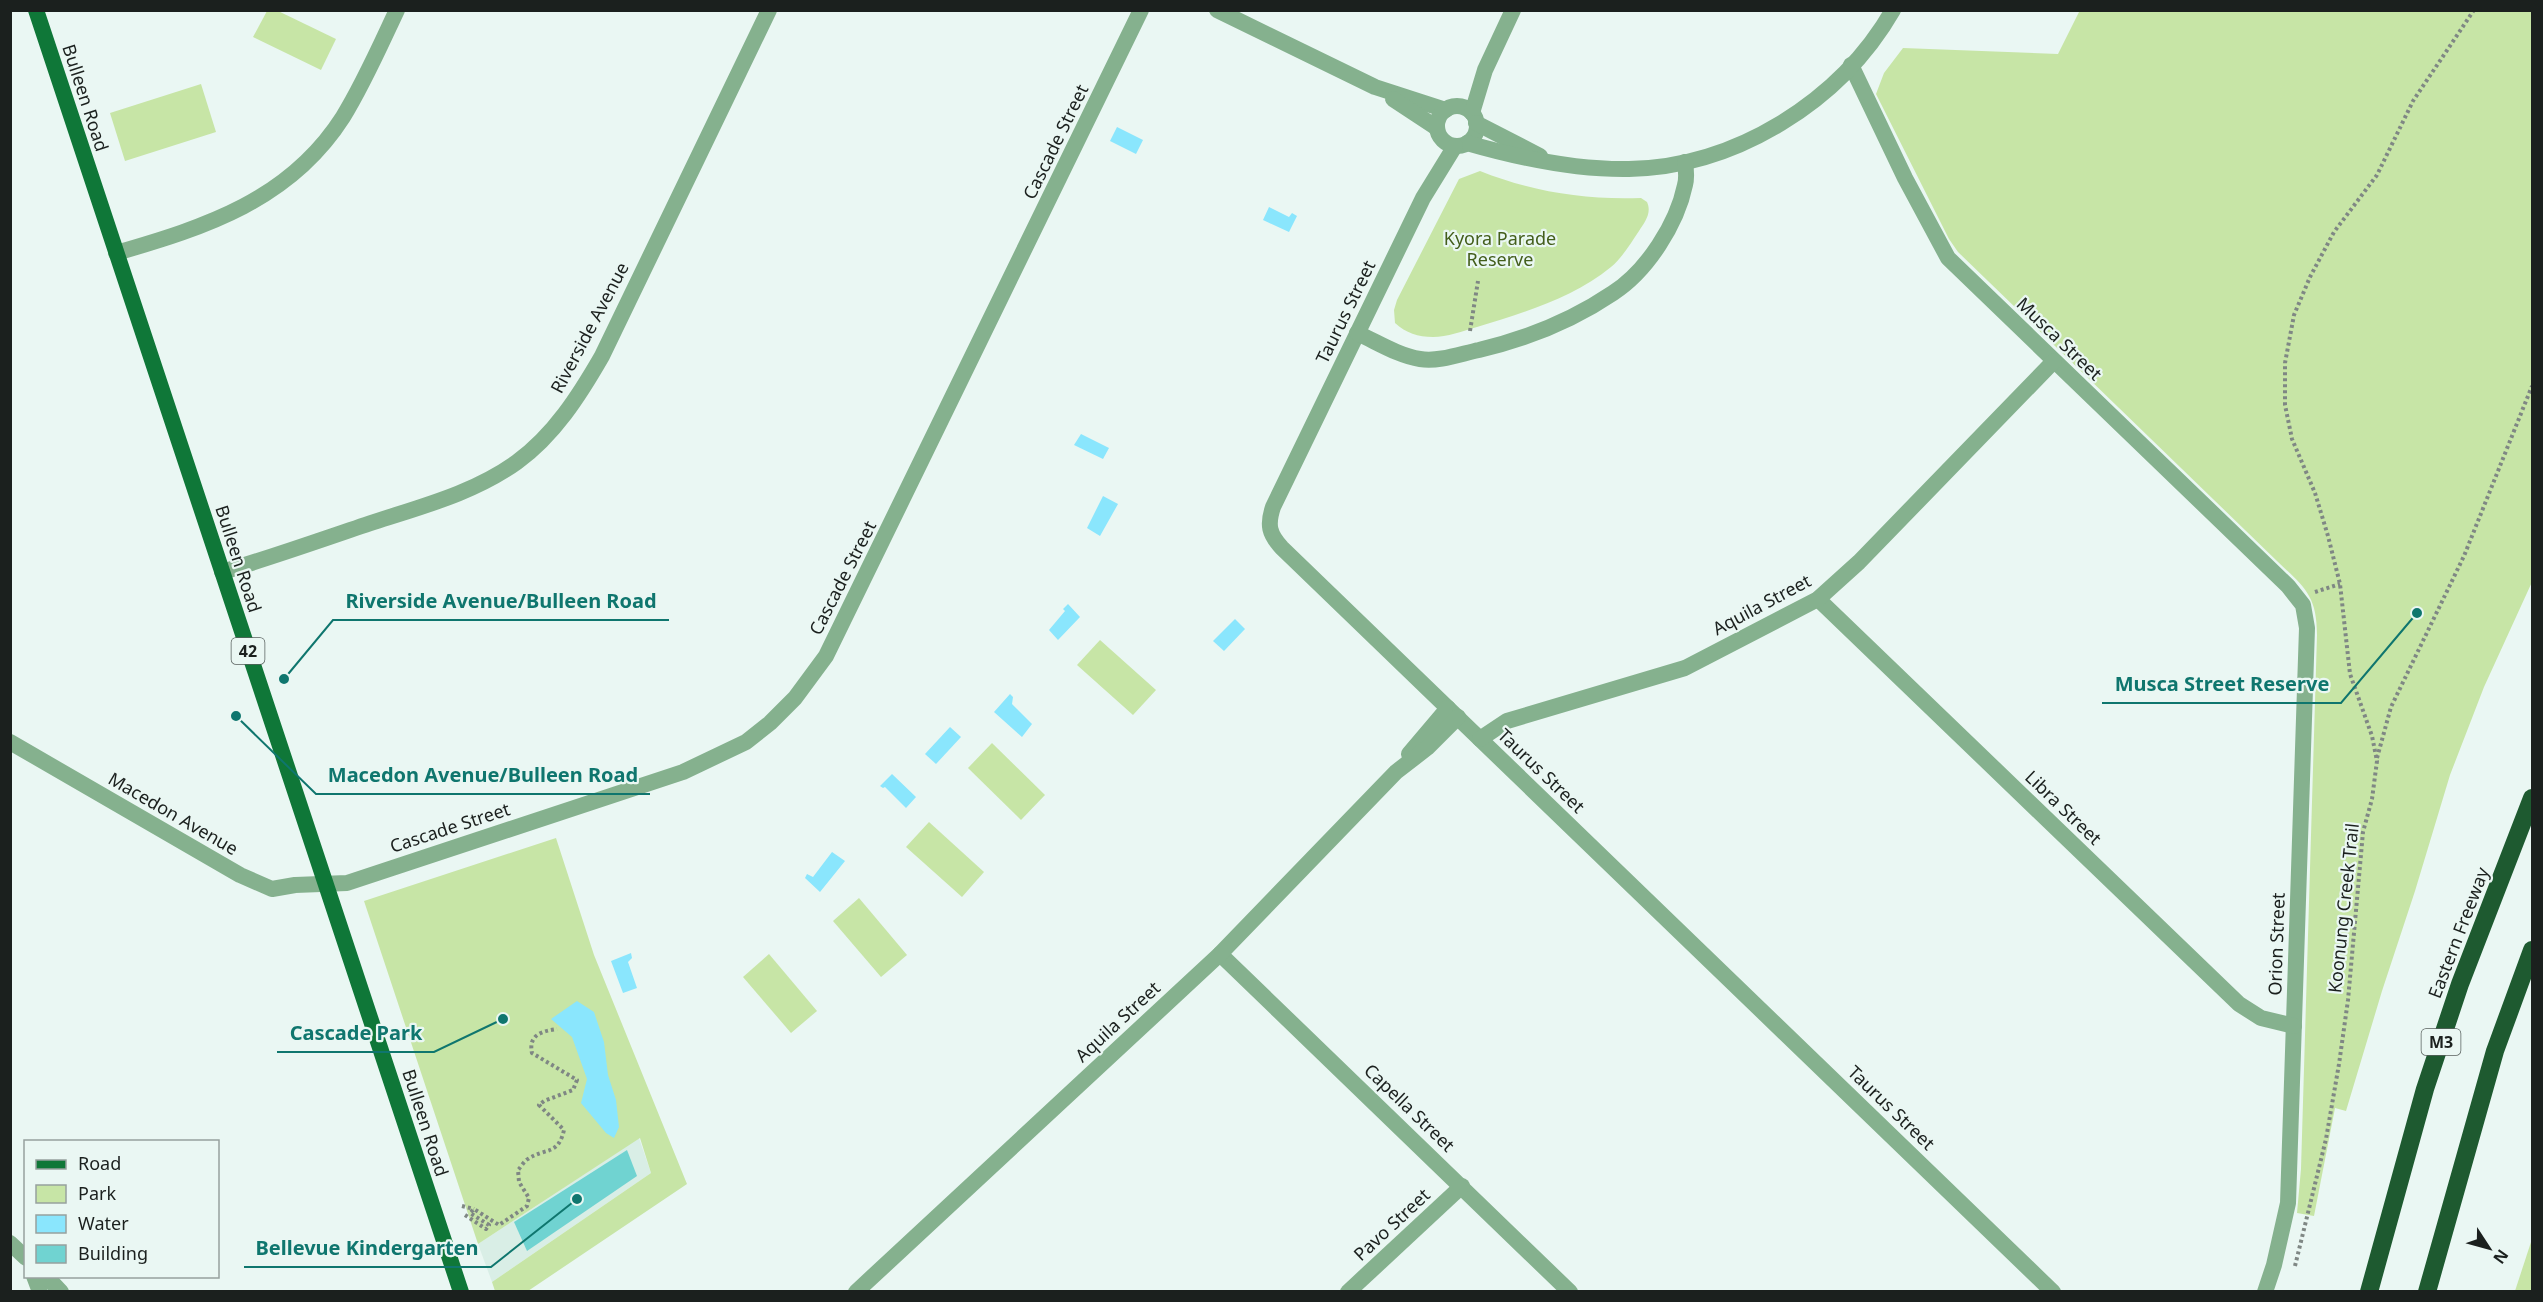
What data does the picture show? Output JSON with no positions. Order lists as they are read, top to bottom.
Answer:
{
  "streets": {
    "highway": ["Eastern Freeway", "M3"],
    "main road": ["Bulleen Road", "42"],
    "street": [
      "Cascade Street",
      "Taurus Street",
      "Riverside Avenue",
      "Musca Street",
      "Aquila Street",
      "Libra Street",
      "Macedon Avenue",
      "Orion Street",
      "Capella Street",
      "Pavo Street"
    ],
    "path": ["Koonung Creek Trail"]
  },
  "crossings": [
    ["Bulleen Road", "Cascade Street"],
    ["Bulleen Road", "Riverside Avenue"],
    ["Bulleen Road", "Macedon Avenue"],
    ["Cascade Street", "Macedon Avenue"],
    ["Taurus Street", "Aquila Street"],
    ["Musca Street", "Aquila Street"],
    ["Musca Street", "Orion Street"],
    ["Aquila Street", "Libra Street"],
    ["Aquila Street", "Capella Street"],
    ["Libra Street", "Orion Street"],
    ["Capella Street", "Pavo Street"]
  ],
  "parks": ["Kyora Parade Reserve"],
  "places": [
    "Musca Street Reserve",
    "Riverside Avenue/Bulleen Road",
    "Macedon Avenue/Bulleen Road",
    "Cascade Park",
    "Bellevue Kindergarten"
  ],
  "legend": [
    "Road",
    "Park",
    "Water",
    "Building"
  ],
  "north": "bottom right"
}
